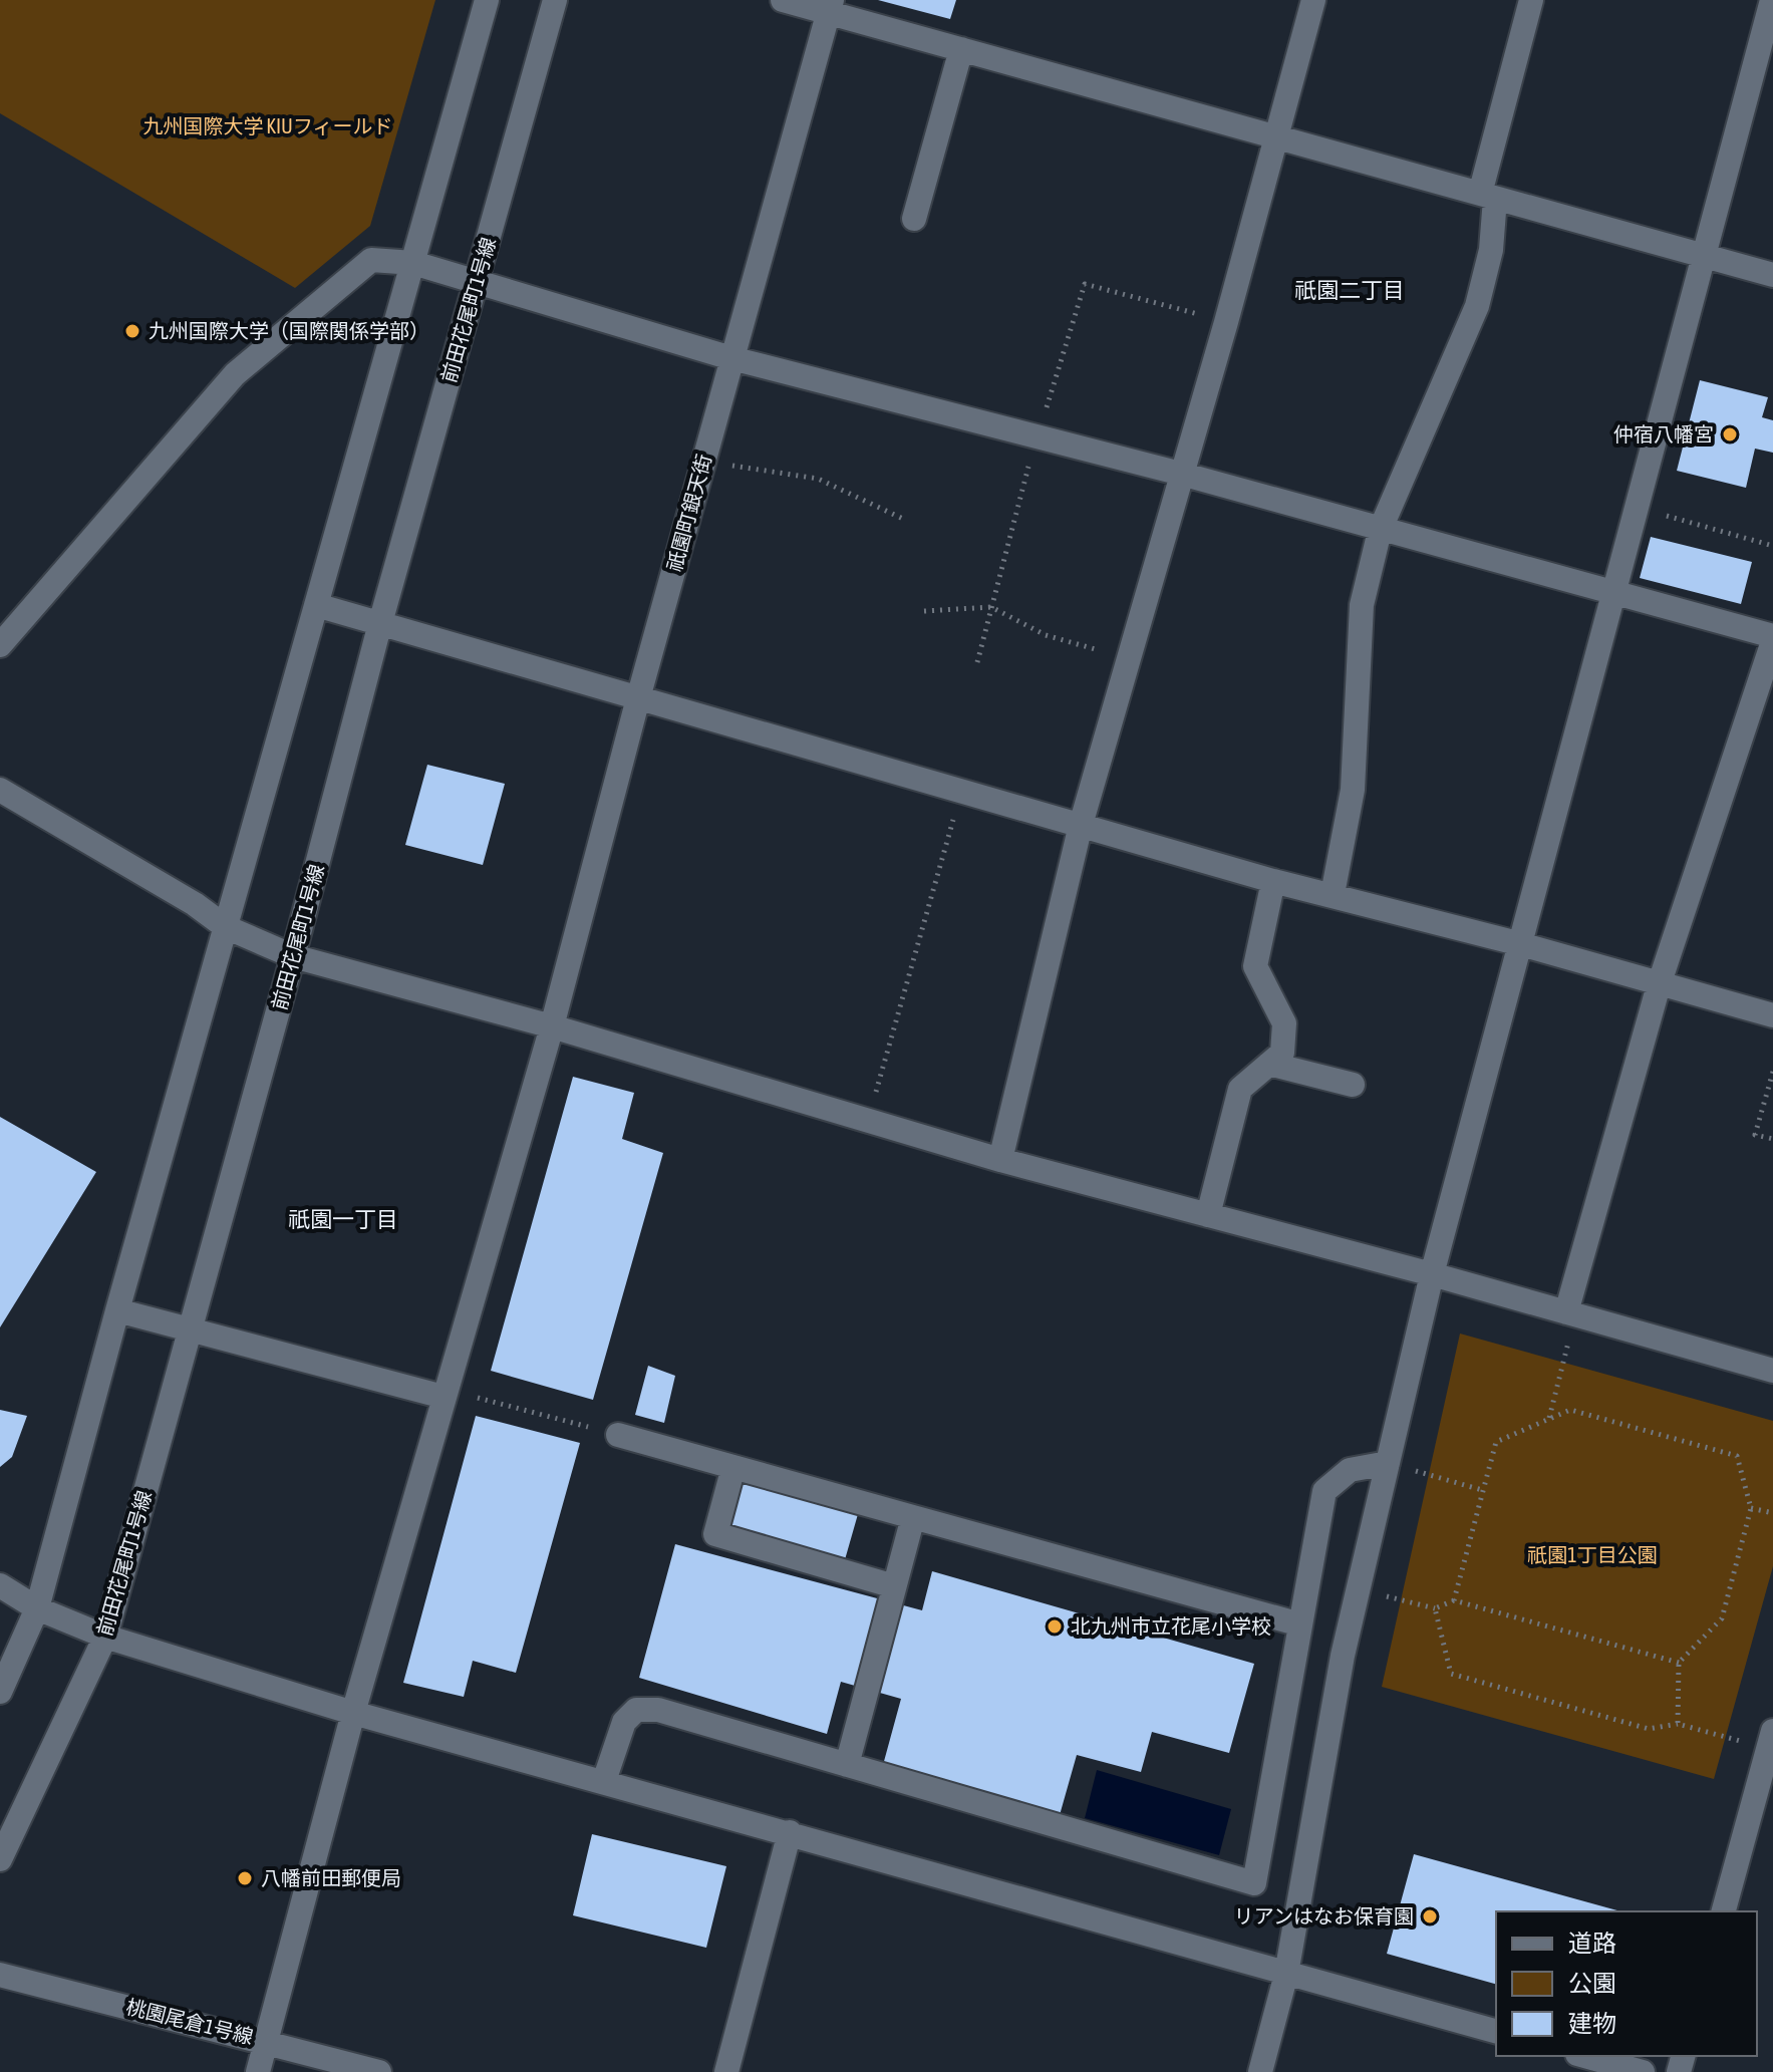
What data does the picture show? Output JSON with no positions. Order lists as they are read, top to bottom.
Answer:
{
  "streets": {
    "street": ["前田花尾町1号線", "祇園町銀天街", "桃園尾倉1号線"]
  },
  "crossings": [
    ["祇園町銀天街", "桃園尾倉1号線"]
  ],
  "districts": ["祇園二丁目", "祇園一丁目"],
  "parks": ["九州国際大学 KIUフィールド", "祇園1丁目公園"],
  "places": [
    "九州国際大学（国際関係学部）",
    "仲宿八幡宮",
    "北九州市立花尾小学校",
    "八幡前田郵便局",
    "リアンはなお保育園"
  ],
  "legend": ["道路", "公園", "建物"]
}
